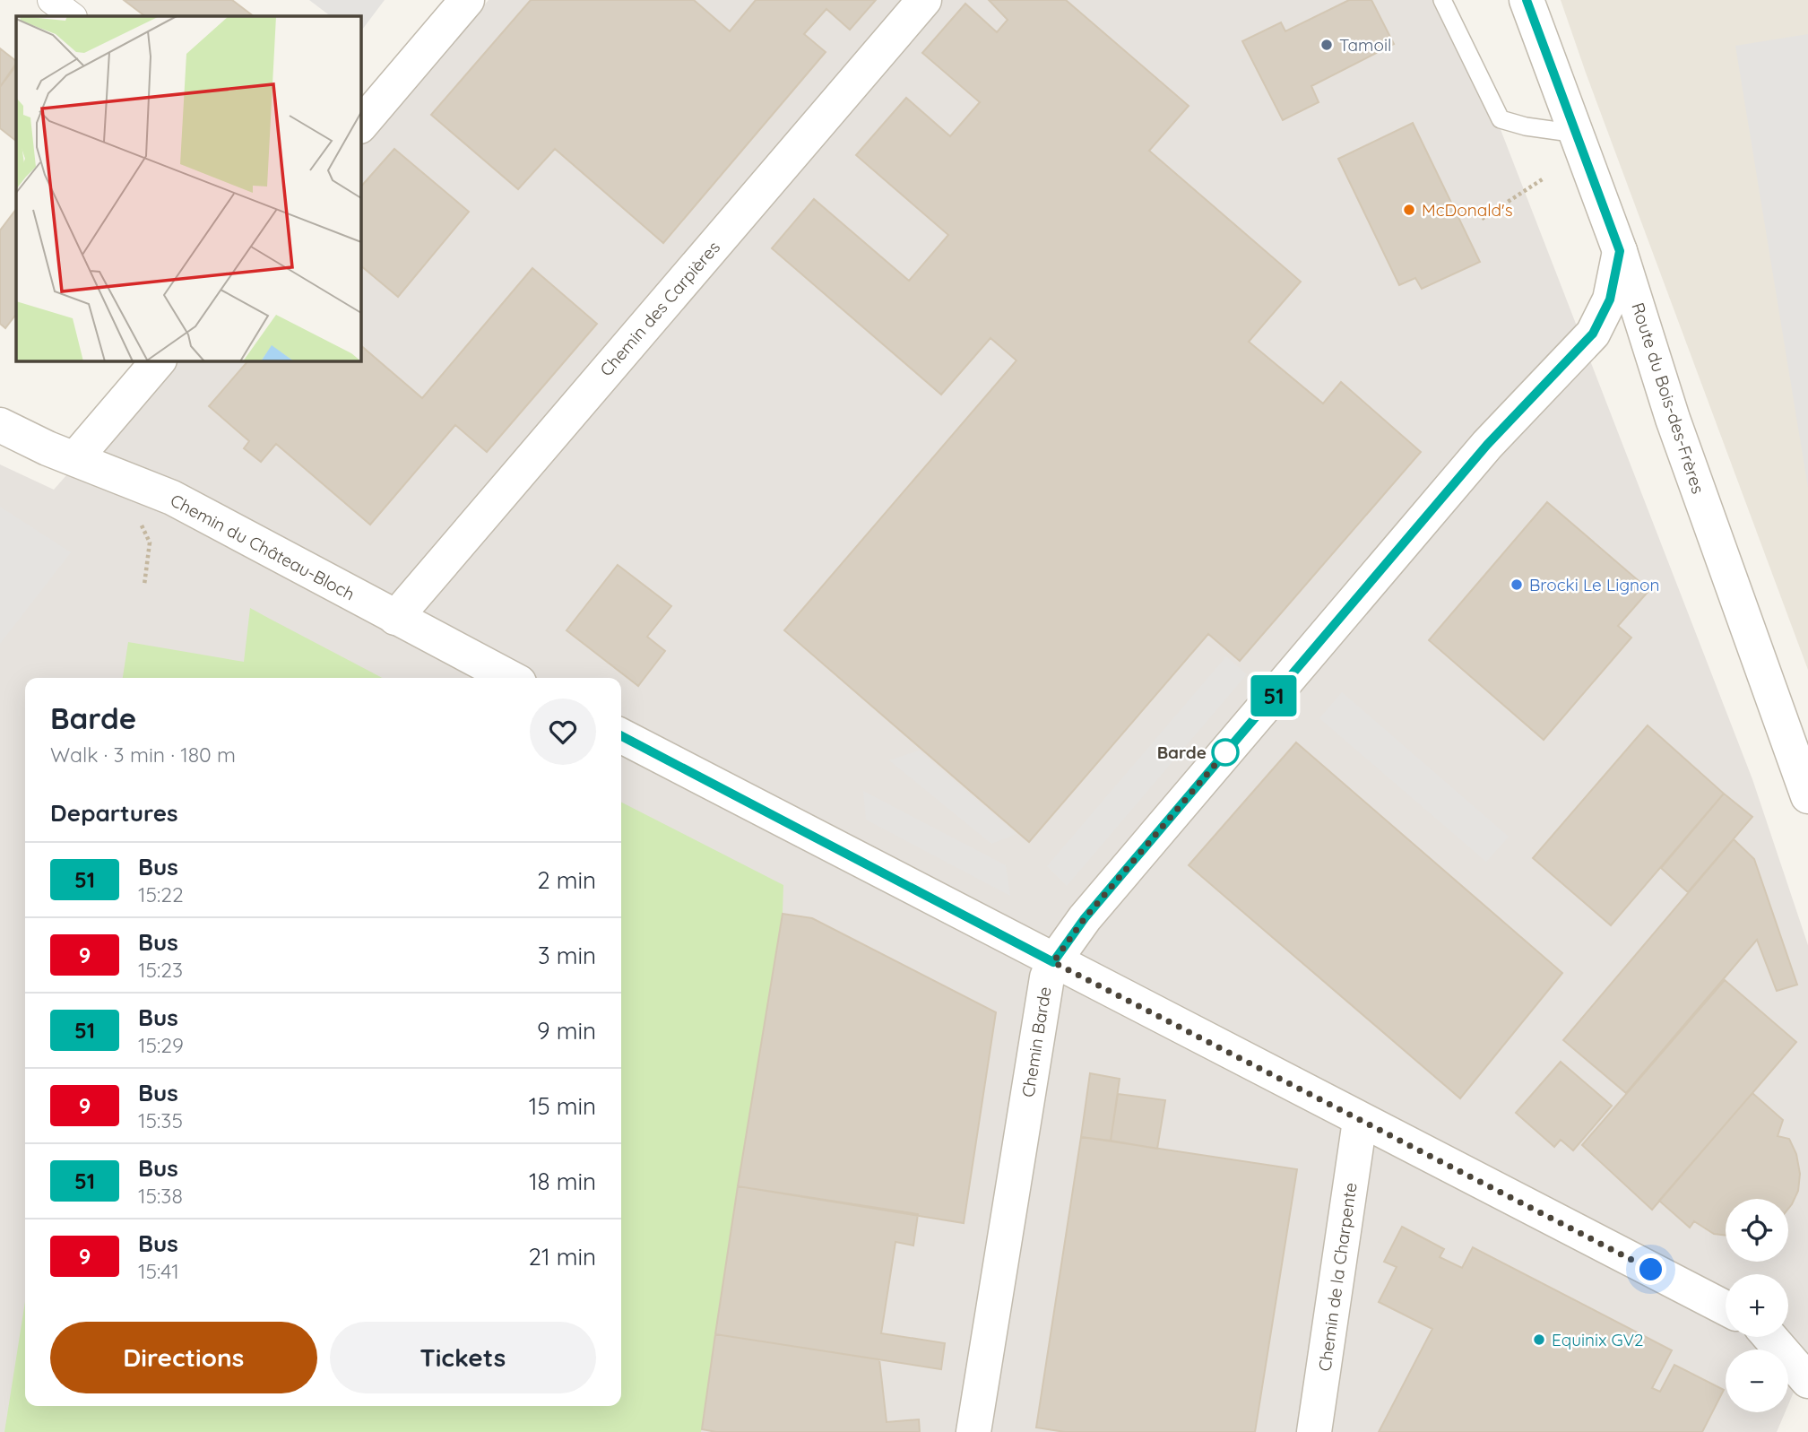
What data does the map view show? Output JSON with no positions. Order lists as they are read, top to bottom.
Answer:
{
  "streets": {
    "street": [
      "Chemin des Carpières",
      "Route du Bois-des-Frères",
      "Chemin du Château-Bloch",
      "Chemin Barde",
      "Chemin de la Charpente"
    ]
  },
  "crossings": [
    ["Chemin des Carpières", "Chemin du Château-Bloch"],
    ["Route du Bois-des-Frères", "Chemin Barde"]
  ],
  "places": [
    "Tamoil",
    "McDonald's",
    "Brocki Le Lignon",
    "Barde",
    "Equinix GV2"
  ],
  "lines": ["bus line 51"],
  "page": {
    "on_map": "51",
    "heading": [
      ["Barde", "Walk · 3 min · 180 m"],
      "Departures"
    ],
    "list": [
      {
        "mark": "51",
        "name": "Bus",
        "note": "15:22",
        "value": "2 min"
      },
      {
        "mark": "9",
        "name": "Bus",
        "note": "15:23",
        "value": "3 min"
      },
      {
        "mark": "51",
        "name": "Bus",
        "note": "15:29",
        "value": "9 min"
      },
      {
        "mark": "9",
        "name": "Bus",
        "note": "15:35",
        "value": "15 min"
      },
      {
        "mark": "51",
        "name": "Bus",
        "note": "15:38",
        "value": "18 min"
      },
      {
        "mark": "9",
        "name": "Bus",
        "note": "15:41",
        "value": "21 min"
      }
    ],
    "map_buttons": ["+", "−"],
    "buttons": ["Directions", "Tickets"]
  }
}
